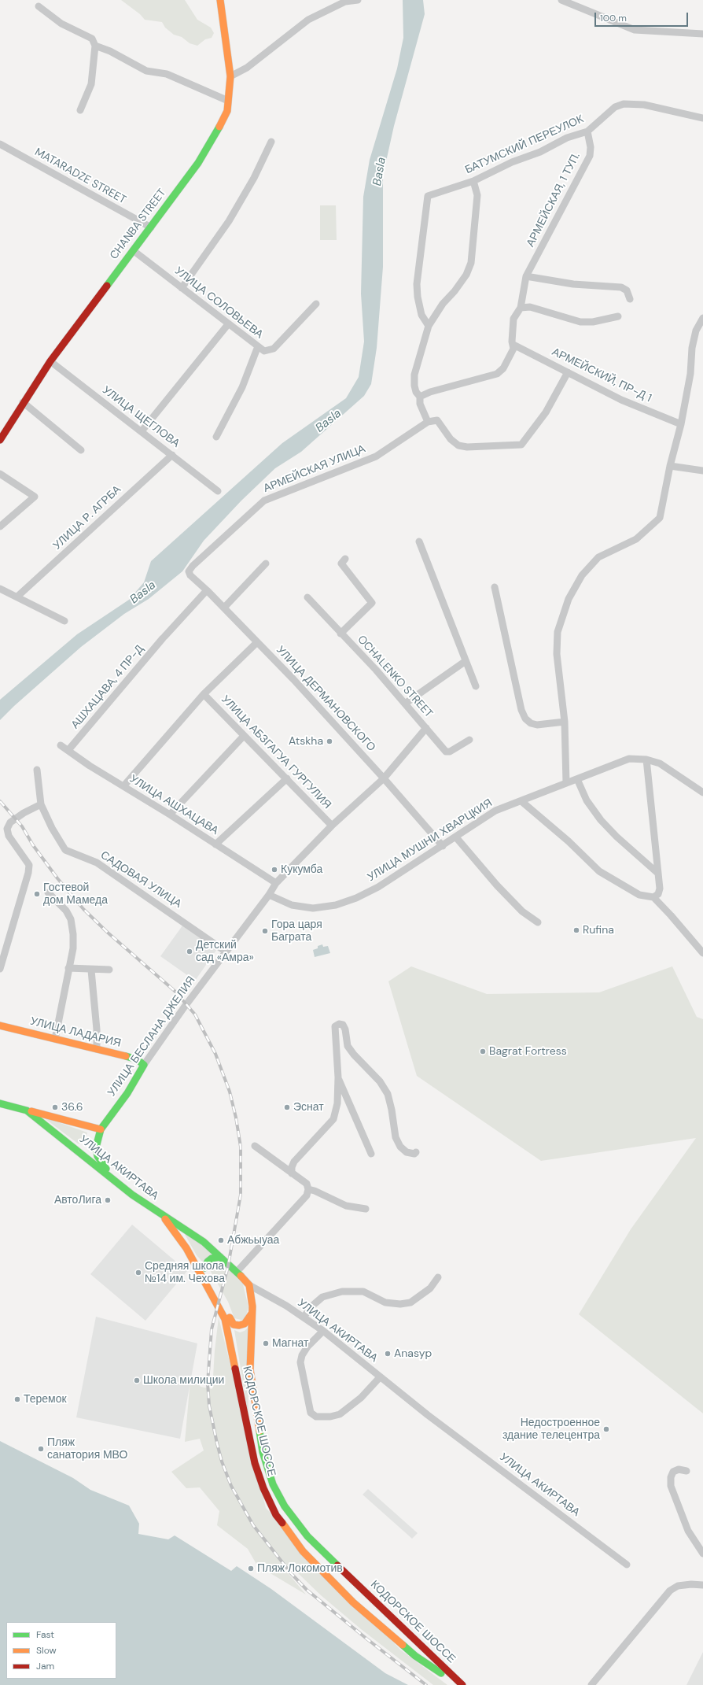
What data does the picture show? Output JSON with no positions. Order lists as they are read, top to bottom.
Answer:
{
  "streets": {
    "main road": [
      "CHANBA STREET",
      "УЛИЦА ЛАДАРИЯ",
      "УЛИЦА БЕСЛАНА ДЖЕЛИЯ",
      "УЛИЦА АКИРТАВА",
      "КОДОРСКОЕ ШОССЕ"
    ],
    "street": [
      "БАТУМСКИЙ ПЕРЕУЛОК",
      "MATARADZE STREET",
      "АРМЕЙСКАЯ, 1 ТУП.",
      "УЛИЦА СОЛОВЬЕВА",
      "АРМЕЙСКИЙ, ПР-Д 1",
      "УЛИЦА ЩЕГЛОВА",
      "АРМЕЙСКАЯ УЛИЦА",
      "УЛИЦА Р. АГРБА",
      "OCHALENKO STREET",
      "АШХАЦАВА, 4 ПР-Д",
      "УЛИЦА ДЕРМАНОВСКОГО",
      "УЛИЦА АБЗГАГУА ГУРГУЛИЯ",
      "УЛИЦА АШХАЦАВА",
      "УЛИЦА МУШНИ ХВАРЦКИЯ",
      "САДОВАЯ УЛИЦА"
    ]
  },
  "crossings": [
    ["БАТУМСКИЙ ПЕРЕУЛОК", "АРМЕЙСКАЯ, 1 ТУП."],
    ["MATARADZE STREET", "CHANBA STREET"],
    ["АРМЕЙСКАЯ, 1 ТУП.", "АРМЕЙСКИЙ, ПР-Д 1"],
    ["CHANBA STREET", "УЛИЦА СОЛОВЬЕВА"],
    ["CHANBA STREET", "УЛИЦА ЩЕГЛОВА"],
    ["УЛИЦА ЩЕГЛОВА", "УЛИЦА Р. АГРБА"],
    ["АРМЕЙСКАЯ УЛИЦА", "УЛИЦА ДЕРМАНОВСКОГО"],
    ["OCHALENKO STREET", "УЛИЦА БЕСЛАНА ДЖЕЛИЯ"],
    ["АШХАЦАВА, 4 ПР-Д", "УЛИЦА ДЕРМАНОВСКОГО"],
    ["АШХАЦАВА, 4 ПР-Д", "УЛИЦА АШХАЦАВА"],
    ["УЛИЦА ДЕРМАНОВСКОГО", "УЛИЦА МУШНИ ХВАРЦКИЯ"],
    ["УЛИЦА ДЕРМАНОВСКОГО", "УЛИЦА БЕСЛАНА ДЖЕЛИЯ"],
    ["УЛИЦА АБЗГАГУА ГУРГУЛИЯ", "УЛИЦА БЕСЛАНА ДЖЕЛИЯ"],
    ["УЛИЦА АШХАЦАВА", "УЛИЦА БЕСЛАНА ДЖЕЛИЯ"],
    ["УЛИЦА МУШНИ ХВАРЦКИЯ", "УЛИЦА БЕСЛАНА ДЖЕЛИЯ"],
    ["САДОВАЯ УЛИЦА", "УЛИЦА БЕСЛАНА ДЖЕЛИЯ"],
    ["УЛИЦА ЛАДАРИЯ", "УЛИЦА БЕСЛАНА ДЖЕЛИЯ"],
    ["УЛИЦА БЕСЛАНА ДЖЕЛИЯ", "УЛИЦА АКИРТАВА"],
    ["УЛИЦА АКИРТАВА", "КОДОРСКОЕ ШОССЕ"]
  ],
  "water": ["Basla"],
  "places": [
    "Atskha",
    "Кукумба",
    "Гостевой дом Мамеда",
    "Rufina",
    "Гора царя Баграта",
    "Детский сад «Амра»",
    "Bagrat Fortress",
    "36.6",
    "Эснат",
    "АвтоЛига",
    "Абжьыуаа",
    "Средняя школа №14 им. Чехова",
    "Магнат",
    "Anasyp",
    "Школа милиции",
    "Теремок",
    "Недостроенное здание телецентра",
    "Пляж санатория МВО",
    "Пляж Локомотив"
  ],
  "legend": ["Fast", "Slow", "Jam"],
  "scale_bar": "100 m"
}
